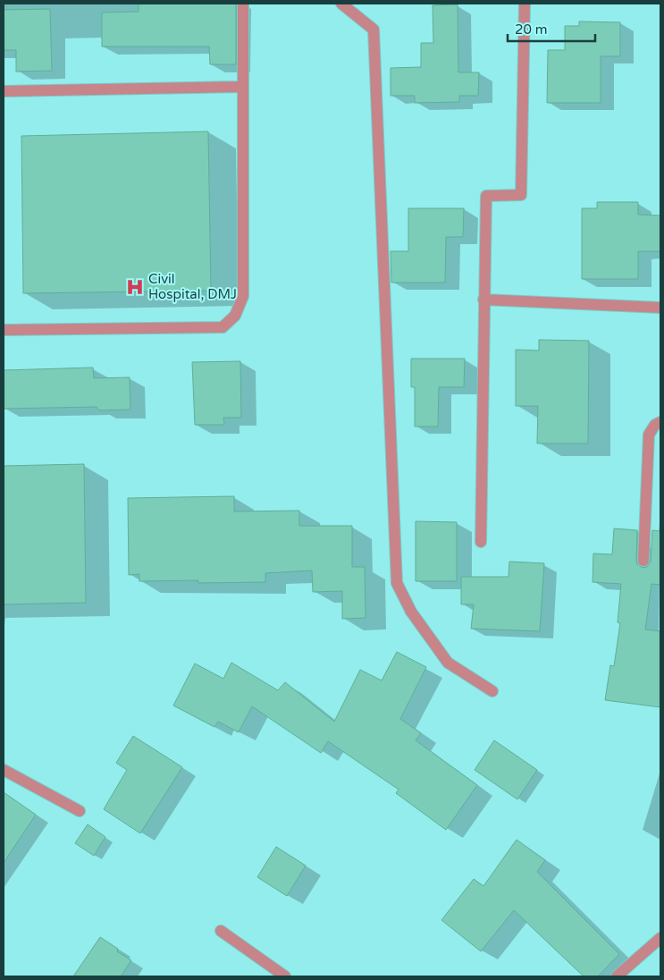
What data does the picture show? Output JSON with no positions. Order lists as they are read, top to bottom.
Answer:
{
  "places": {
    "hospital": ["Civil Hospital, DMJ"]
  },
  "scale_bar": "20 m"
}
